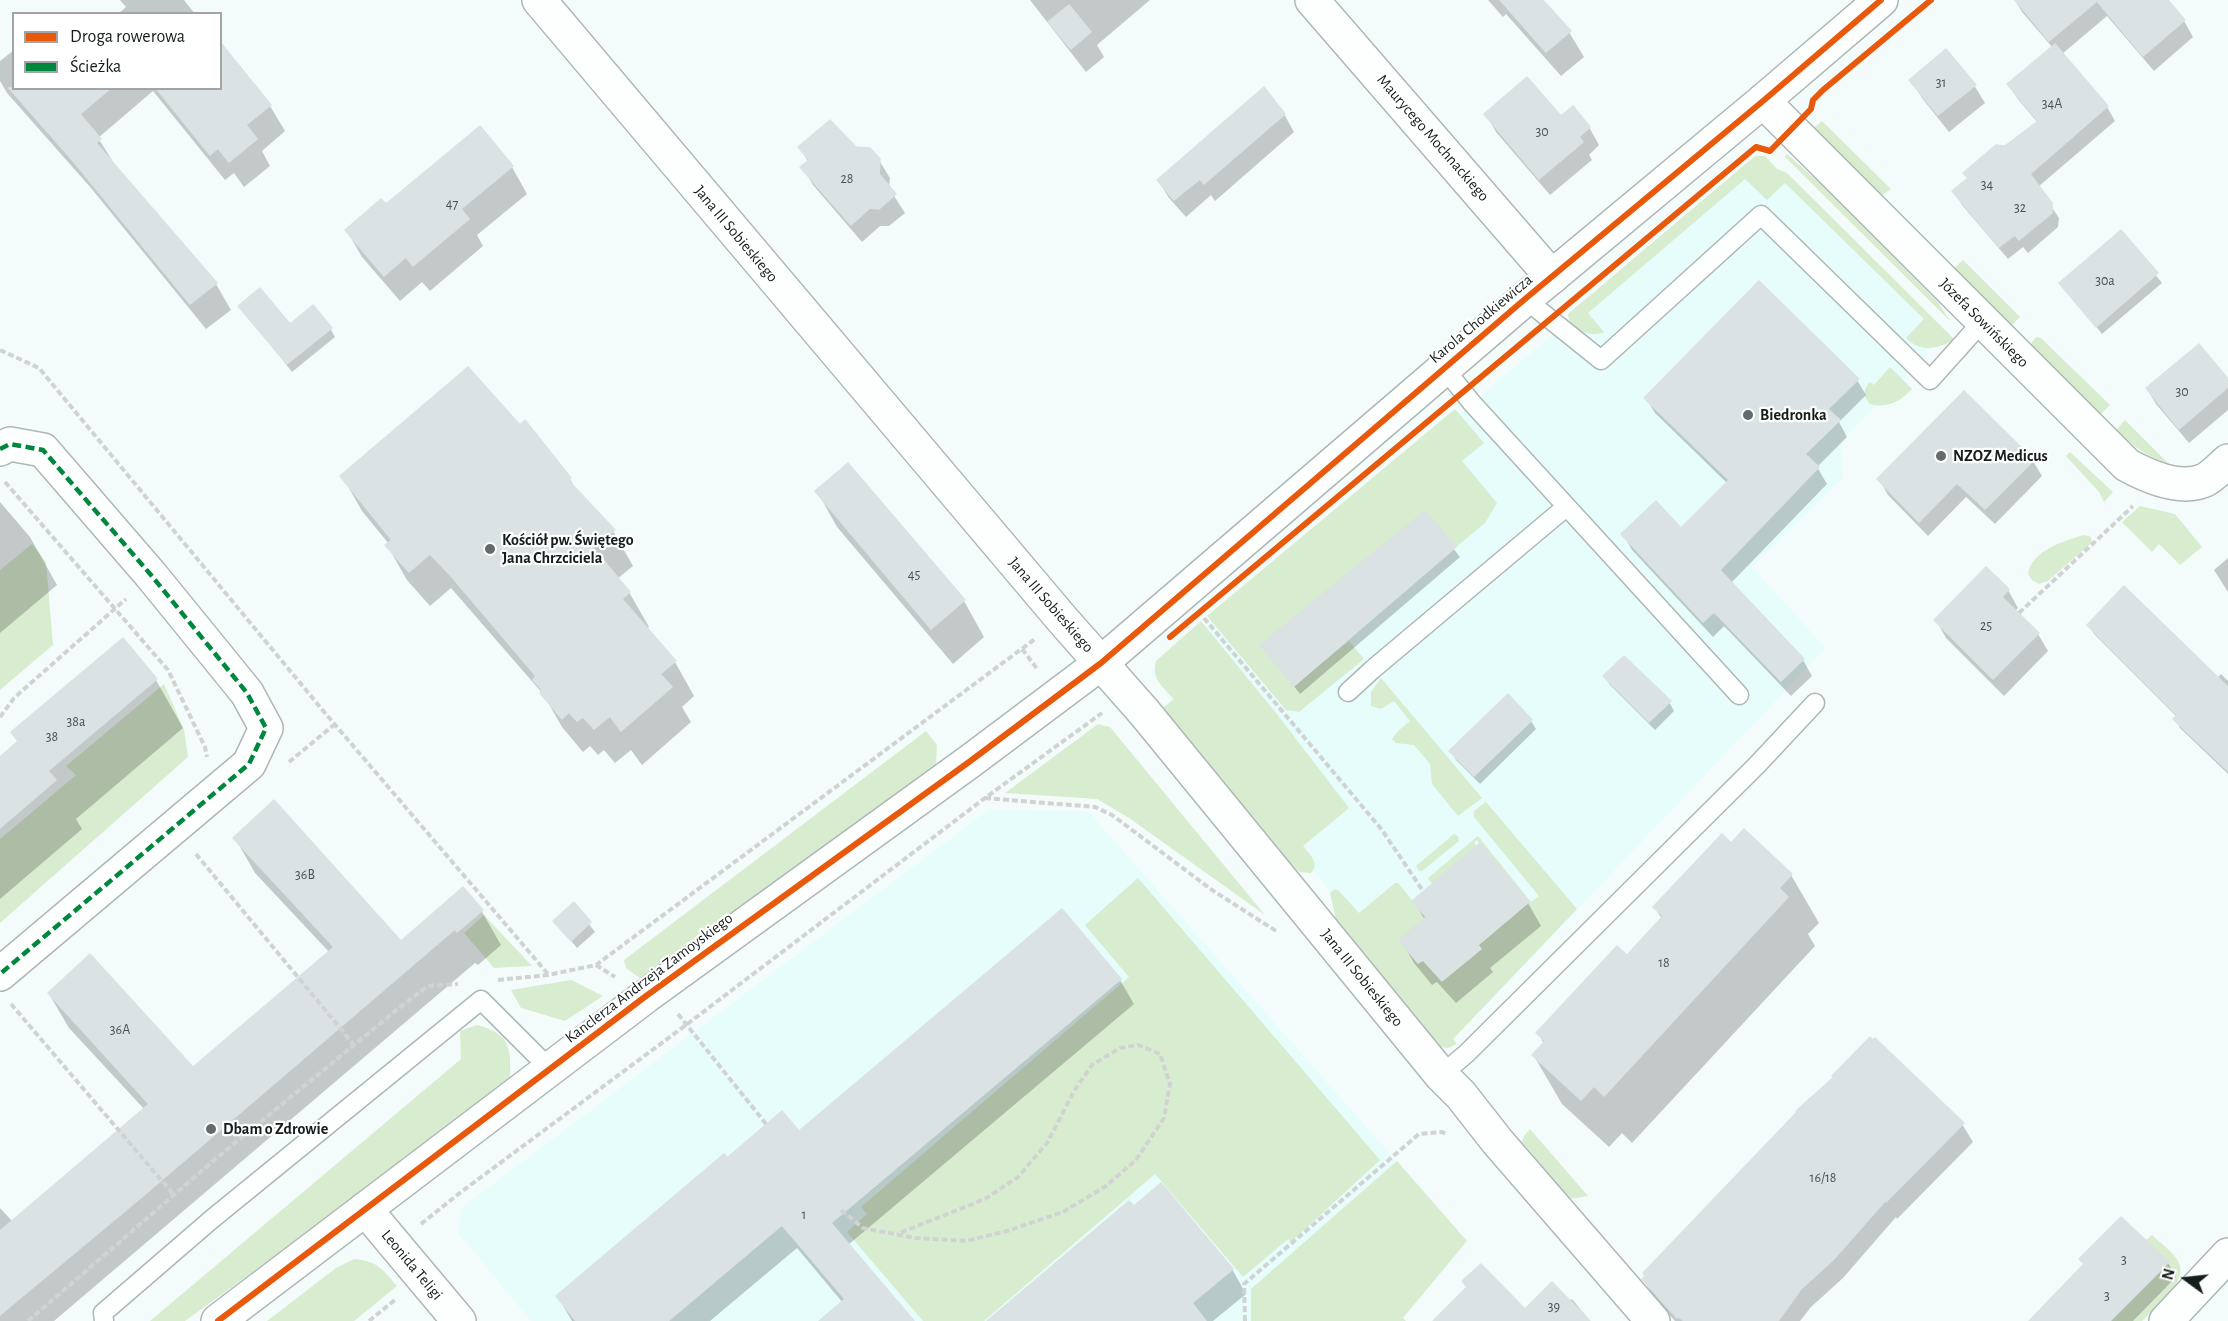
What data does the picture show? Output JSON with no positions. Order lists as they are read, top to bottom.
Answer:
{
  "streets": {
    "street": [
      "Maurycego Mochnackiego",
      "Jana III Sobieskiego",
      "Karola Chodkiewicza",
      "Józefa Sowińskiego",
      "Kanclerza Andrzeja Zamoyskiego",
      "Leonida Teligi"
    ]
  },
  "crossings": [
    ["Maurycego Mochnackiego", "Karola Chodkiewicza"],
    ["Jana III Sobieskiego", "Karola Chodkiewicza"],
    ["Jana III Sobieskiego", "Kanclerza Andrzeja Zamoyskiego"],
    ["Karola Chodkiewicza", "Józefa Sowińskiego"],
    ["Karola Chodkiewicza", "Kanclerza Andrzeja Zamoyskiego"],
    ["Kanclerza Andrzeja Zamoyskiego", "Leonida Teligi"]
  ],
  "places": [
    "Biedronka",
    "NZOZ Medicus",
    "Kościół pw. Świętego Jana Chrzciciela",
    "Dbam o Zdrowie"
  ],
  "house_numbers": [
    "31",
    "34A",
    "30",
    "28",
    "34",
    "47",
    "32",
    "30a",
    "30",
    "45",
    "25",
    "38a",
    "38",
    "36B",
    "18",
    "36A",
    "16/18",
    "1",
    "3",
    "3",
    "39"
  ],
  "legend": ["Droga rowerowa", "Ścieżka"],
  "north": "left"
}
